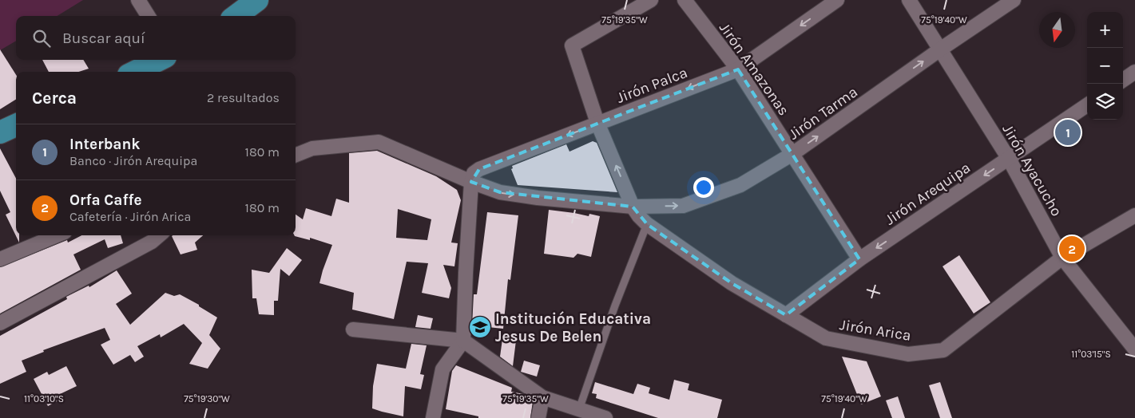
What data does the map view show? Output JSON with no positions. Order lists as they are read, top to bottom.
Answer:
{
  "streets": {
    "street": [
      "Jirón Amazonas",
      "Jirón Palca",
      "Jirón Tarma",
      "Jirón Ayacucho",
      "Jirón Arequipa",
      "Jirón Arica"
    ]
  },
  "crossings": [
    ["Jirón Amazonas", "Jirón Palca"],
    ["Jirón Amazonas", "Jirón Tarma"],
    ["Jirón Amazonas", "Jirón Arequipa"],
    ["Jirón Palca", "Jirón Tarma"],
    ["Jirón Palca", "Jirón Arica"],
    ["Jirón Tarma", "Jirón Ayacucho"],
    ["Jirón Tarma", "Jirón Arica"],
    ["Jirón Ayacucho", "Jirón Arequipa"],
    ["Jirón Ayacucho", "Jirón Arica"],
    ["Jirón Arequipa", "Jirón Arica"]
  ],
  "one_way": ["Jirón Palca", "Jirón Tarma", "Jirón Arequipa"],
  "places": {
    "school or university": ["Institución Educativa Jesus De Belen"]
  },
  "north": "bottom",
  "page": {
    "map_buttons": ["+", "−"],
    "search": "Buscar aquí",
    "heading": ["Cerca", "2 resultados"],
    "pins": ["1", "2"],
    "list": [
      {
        "mark": "1",
        "name": "Interbank",
        "note": "Banco · Jirón Arequipa",
        "value": "180 m"
      },
      {
        "mark": "2",
        "name": "Orfa Caffe",
        "note": "Cafetería · Jirón Arica",
        "value": "180 m"
      }
    ]
  },
  "coordinates": [
    "75°19'35\"W",
    "75°19'40\"W",
    "11°03'15\"S",
    "75°19'30\"W",
    "11°03'10\"S"
  ]
}
